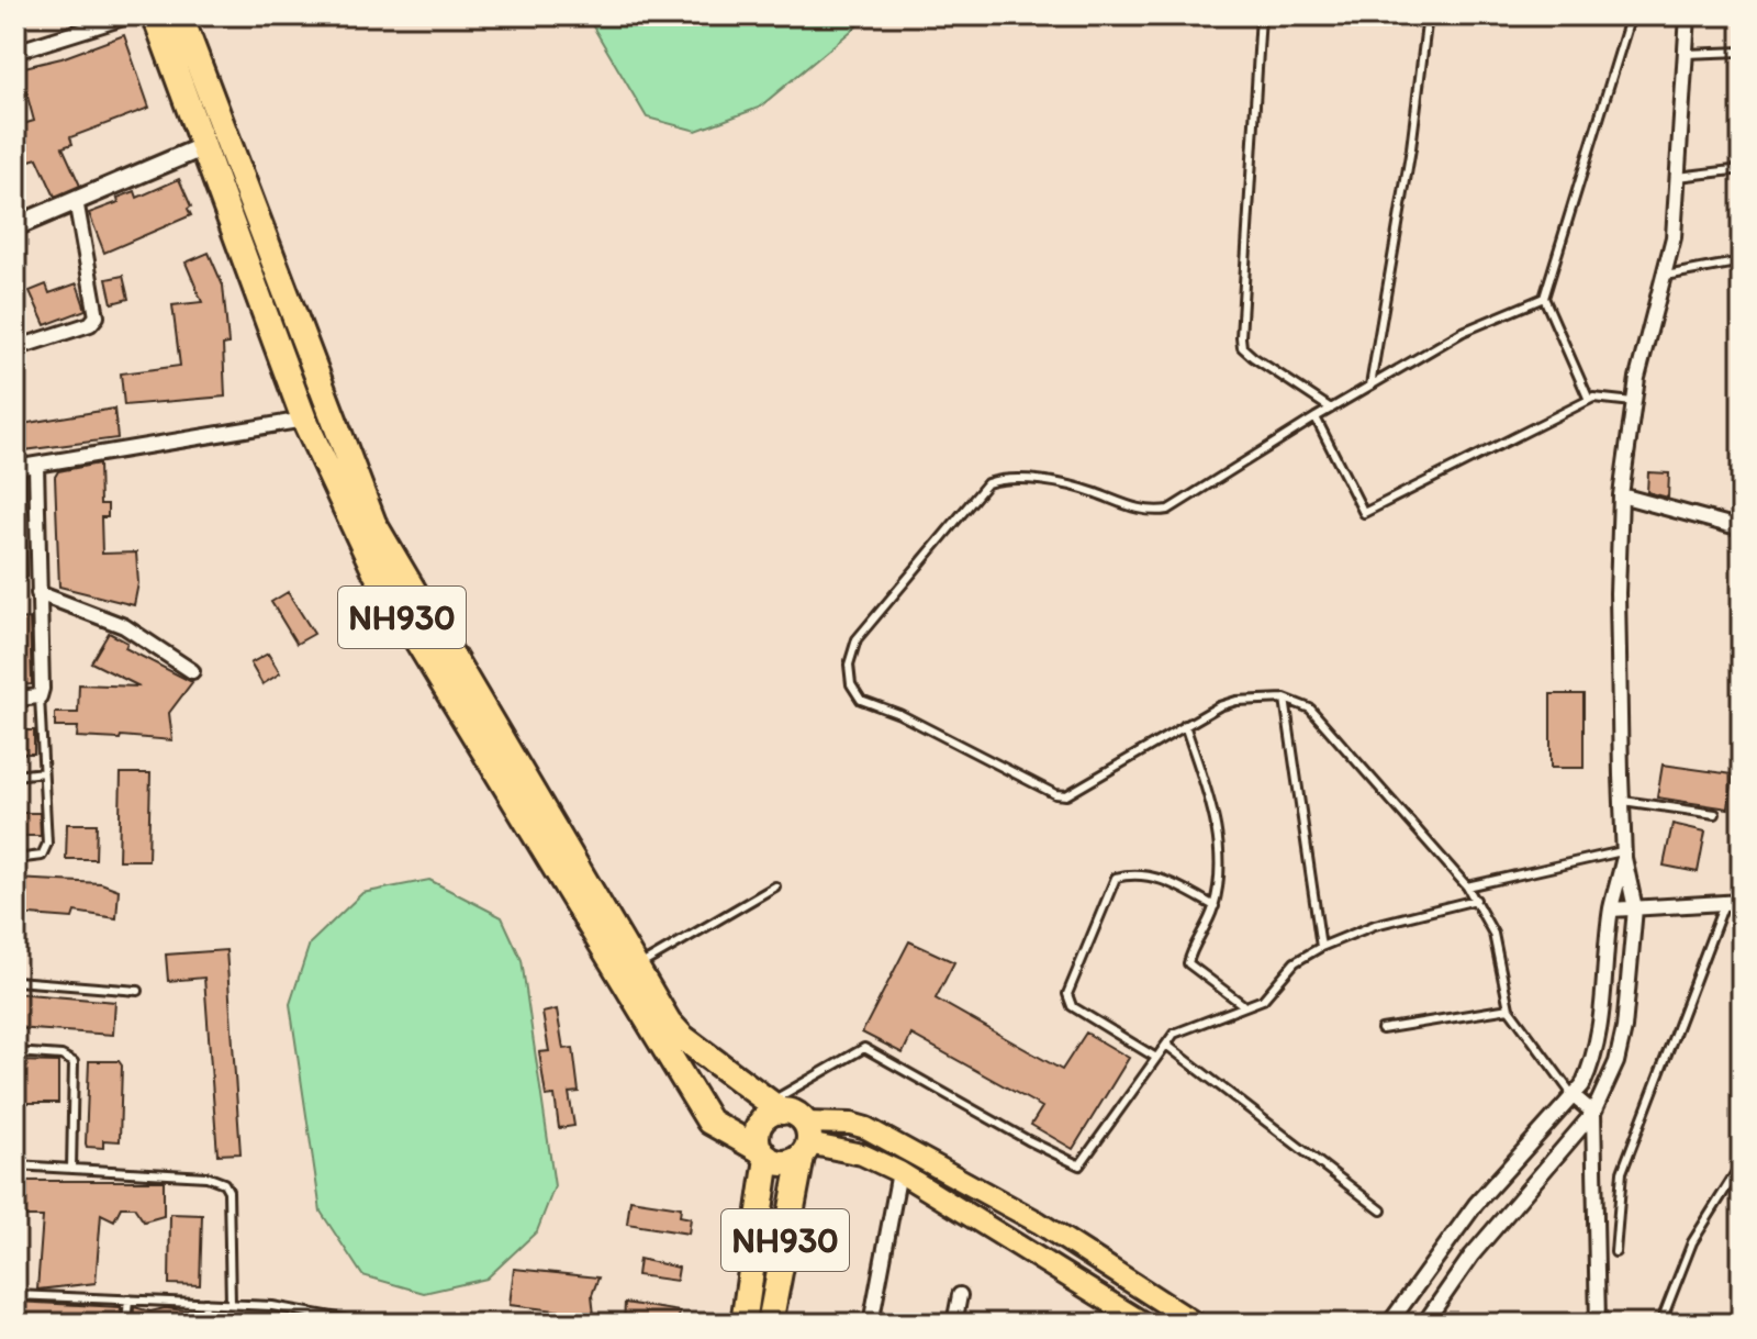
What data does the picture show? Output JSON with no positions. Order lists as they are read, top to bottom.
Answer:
{
  "streets": {
    "highway": ["NH930"]
  }
}
